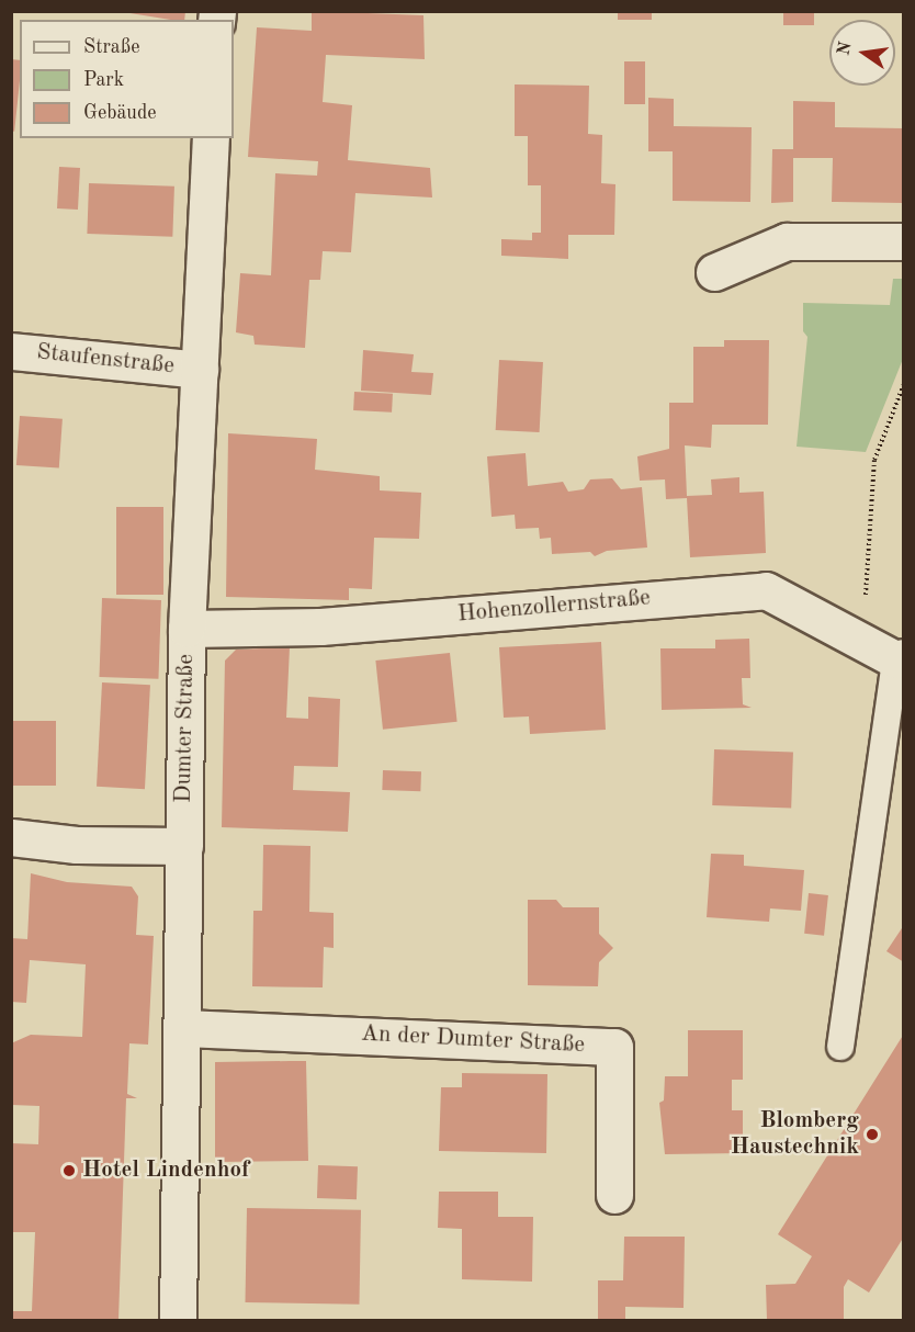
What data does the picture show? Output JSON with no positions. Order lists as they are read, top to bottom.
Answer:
{
  "streets": {
    "street": [
      "Staufenstraße",
      "Hohenzollernstraße",
      "Dumter Straße",
      "An der Dumter Straße"
    ]
  },
  "crossings": [
    ["Staufenstraße", "Dumter Straße"],
    ["Hohenzollernstraße", "Dumter Straße"],
    ["Dumter Straße", "An der Dumter Straße"]
  ],
  "places": ["Blomberg Haustechnik", "Hotel Lindenhof"],
  "legend": ["Straße", "Park", "Gebäude"],
  "north": "left"
}
